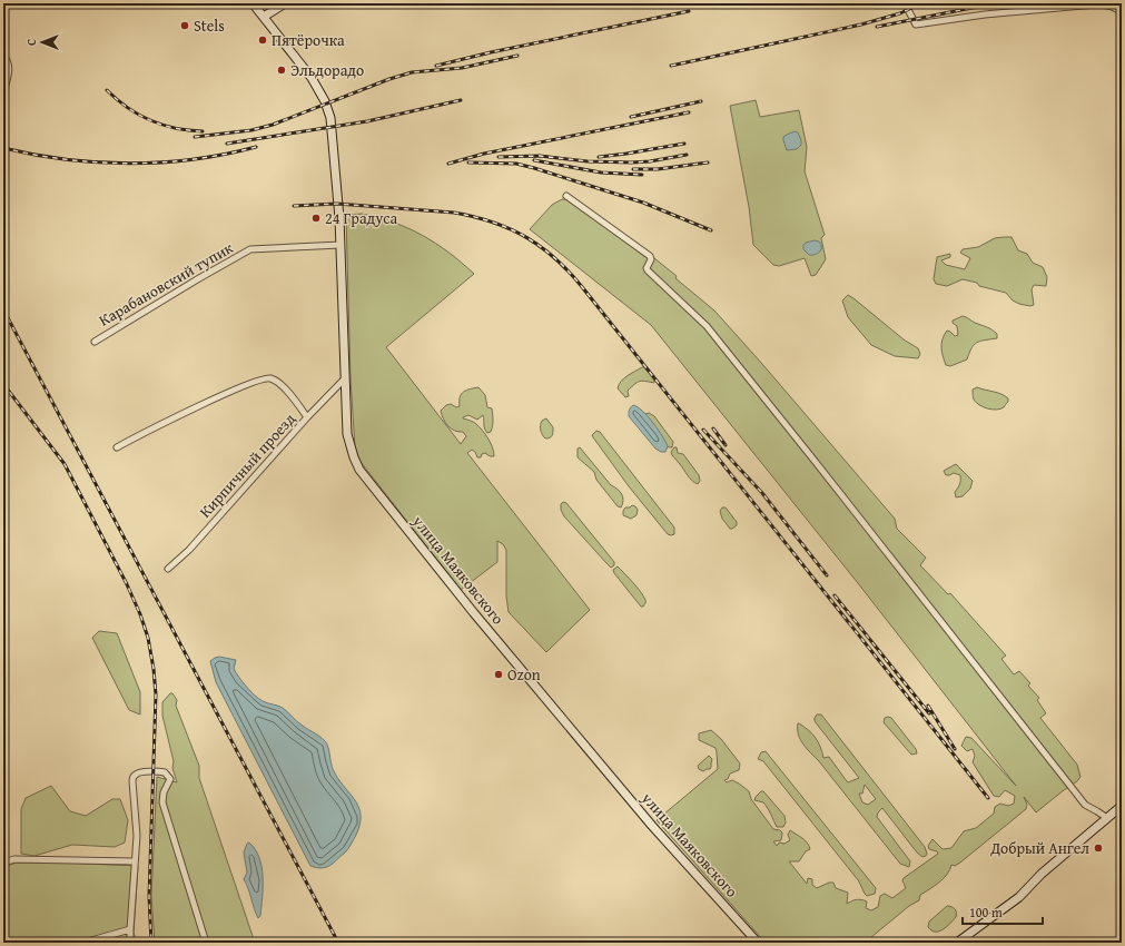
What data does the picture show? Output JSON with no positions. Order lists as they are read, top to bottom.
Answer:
{
  "streets": {
    "street": ["Карабановский тупик", "Кирпичный проезд", "улица Маяковского"]
  },
  "crossings": [
    ["Карабановский тупик", "улица Маяковского"],
    ["Кирпичный проезд", "улица Маяковского"]
  ],
  "places": [
    "Stels",
    "Пятёрочка",
    "Эльдорадо",
    "24 Градуса",
    "Ozon",
    "Добрый Ангел"
  ],
  "scale_bar": "100 m",
  "north": "left"
}
